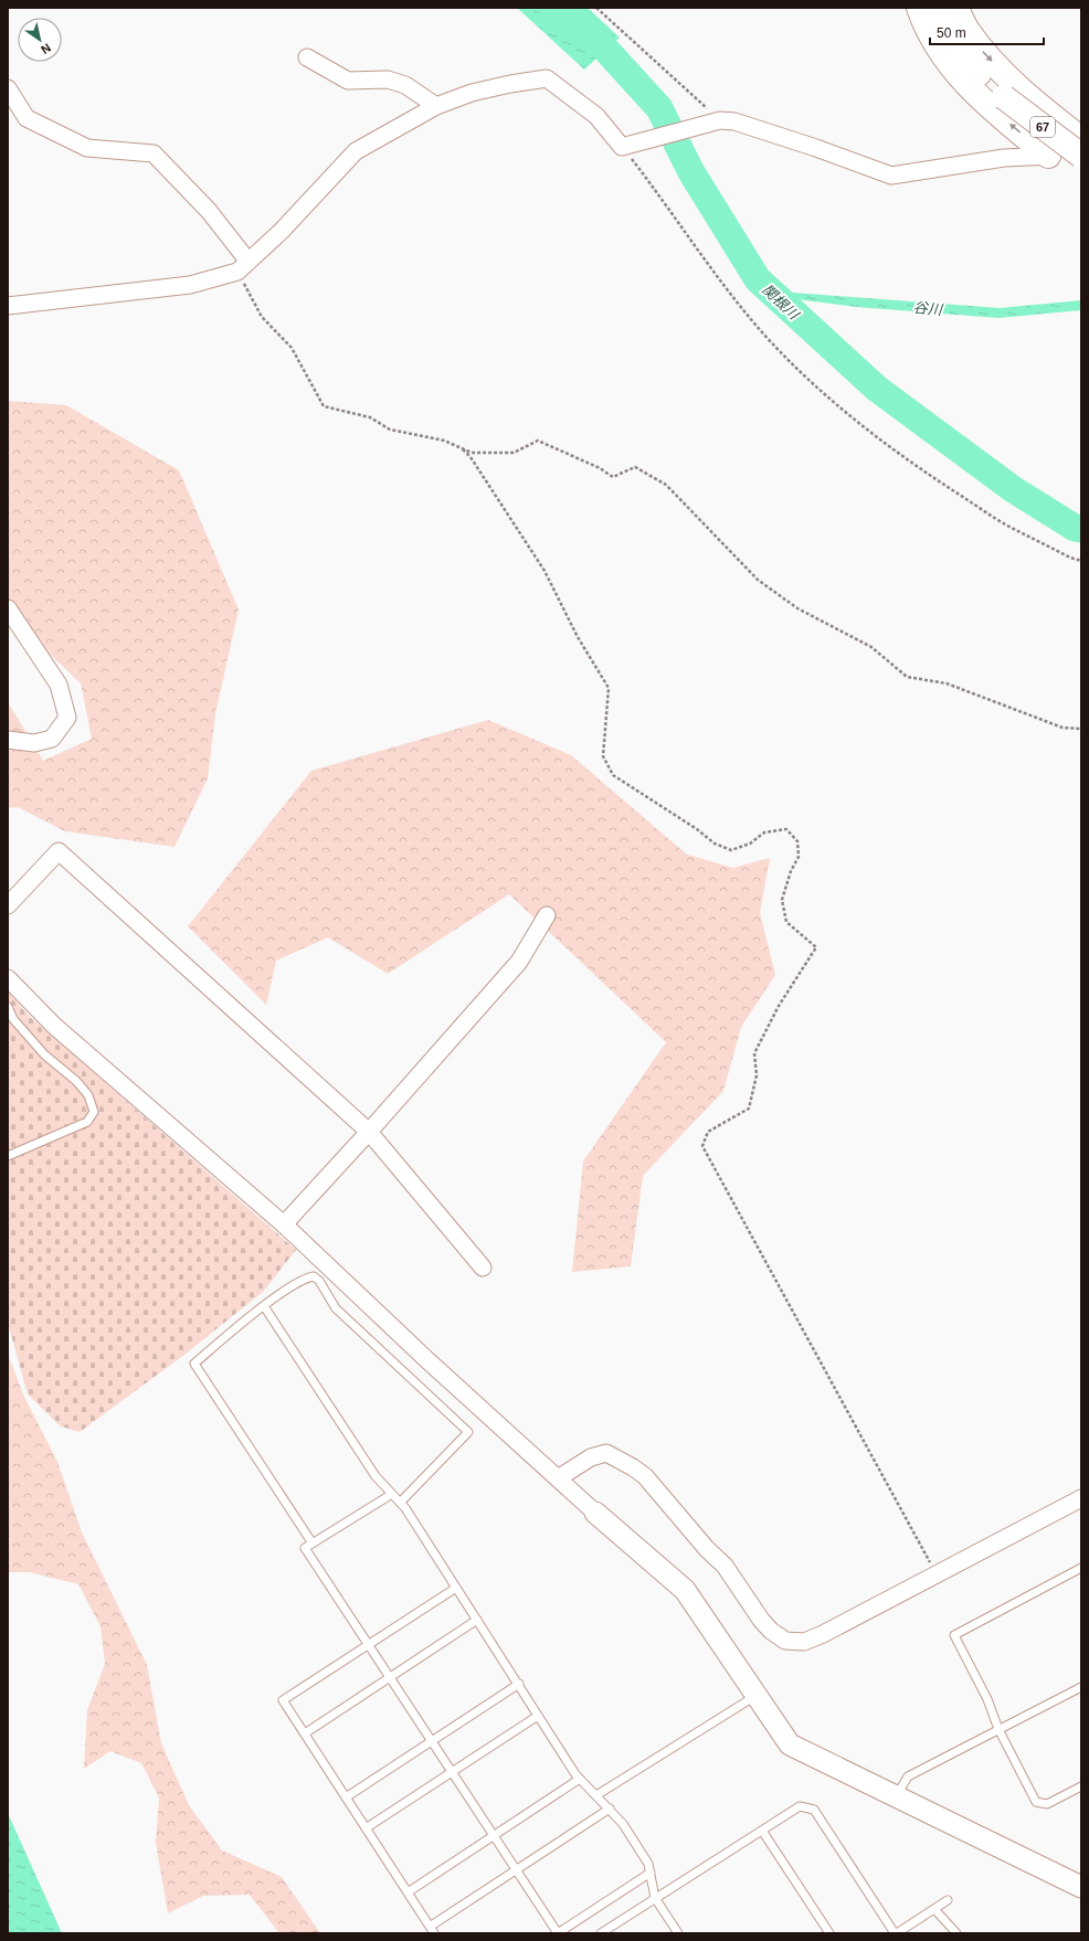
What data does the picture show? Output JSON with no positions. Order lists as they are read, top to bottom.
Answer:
{
  "streets": {
    "main road": ["67"]
  },
  "water": ["関根川", "谷川"],
  "scale_bar": "50 m",
  "north": "bottom right"
}
